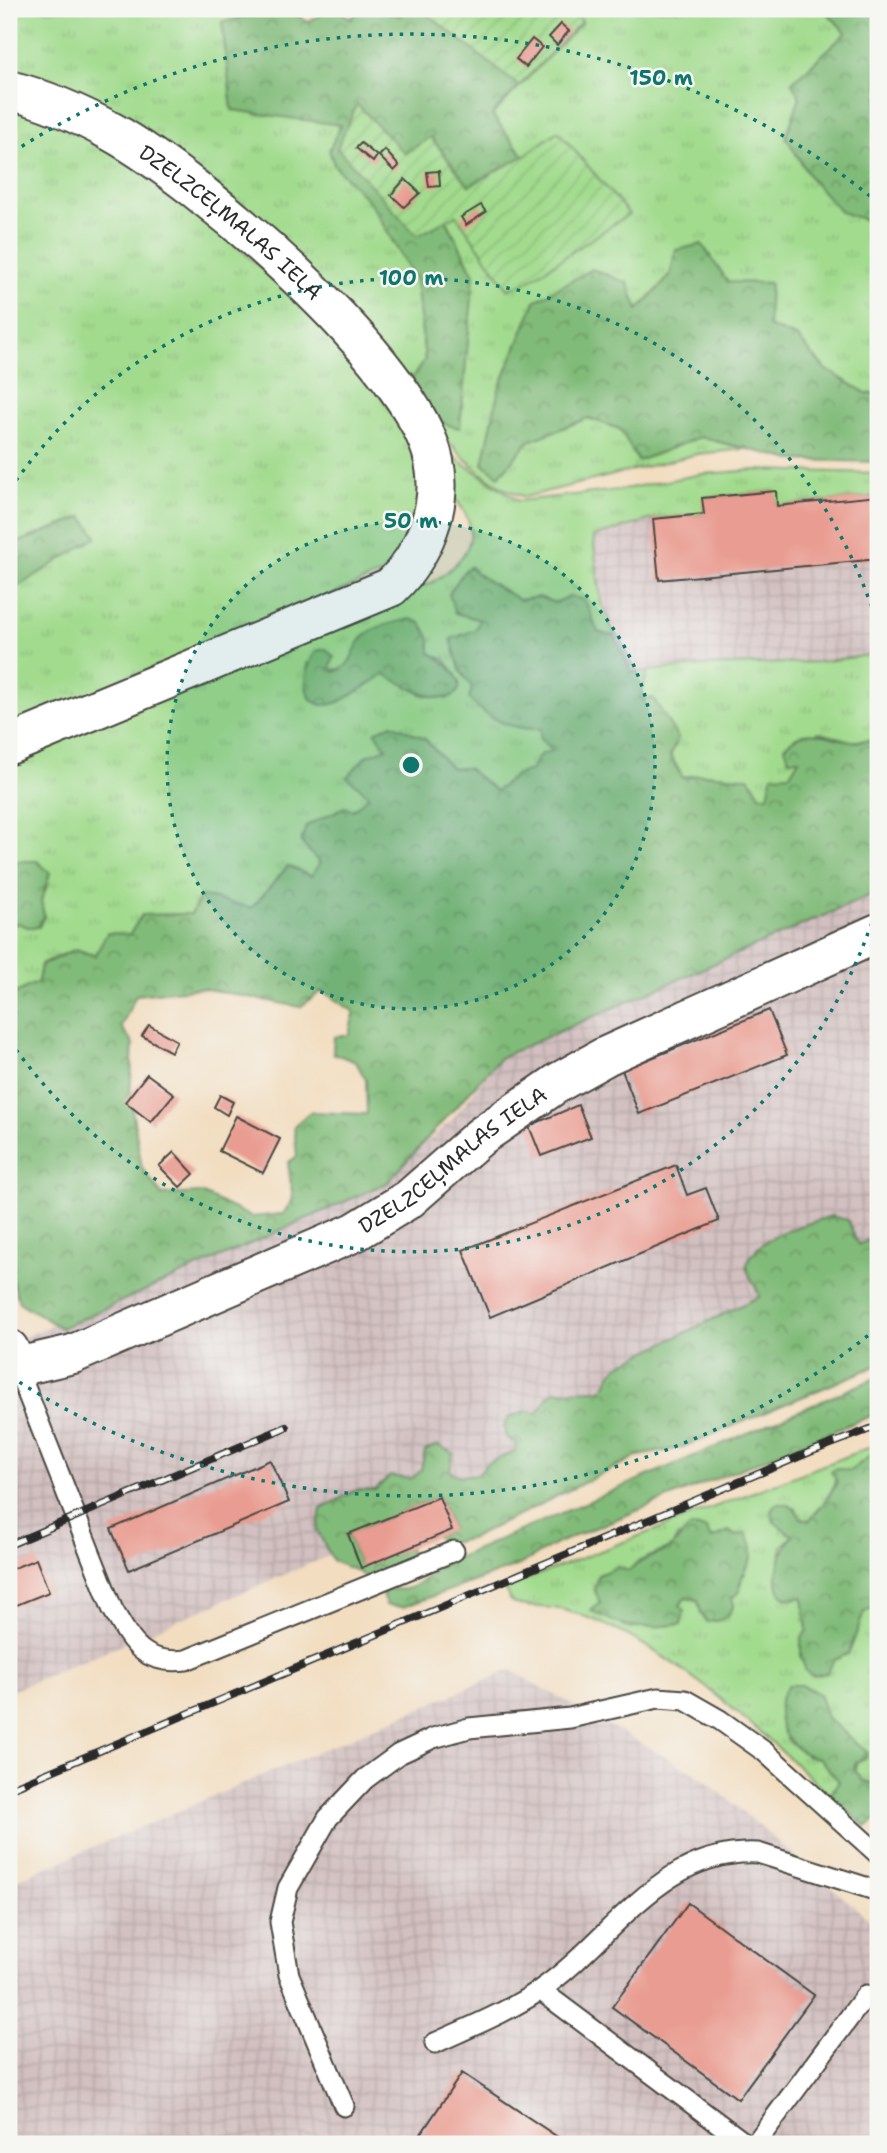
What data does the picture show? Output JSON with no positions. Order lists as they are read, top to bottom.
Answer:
{
  "streets": {
    "street": ["DZELZCEĻMALAS IELA"]
  },
  "rings": ["150 m", "100 m", "50 m"]
}
